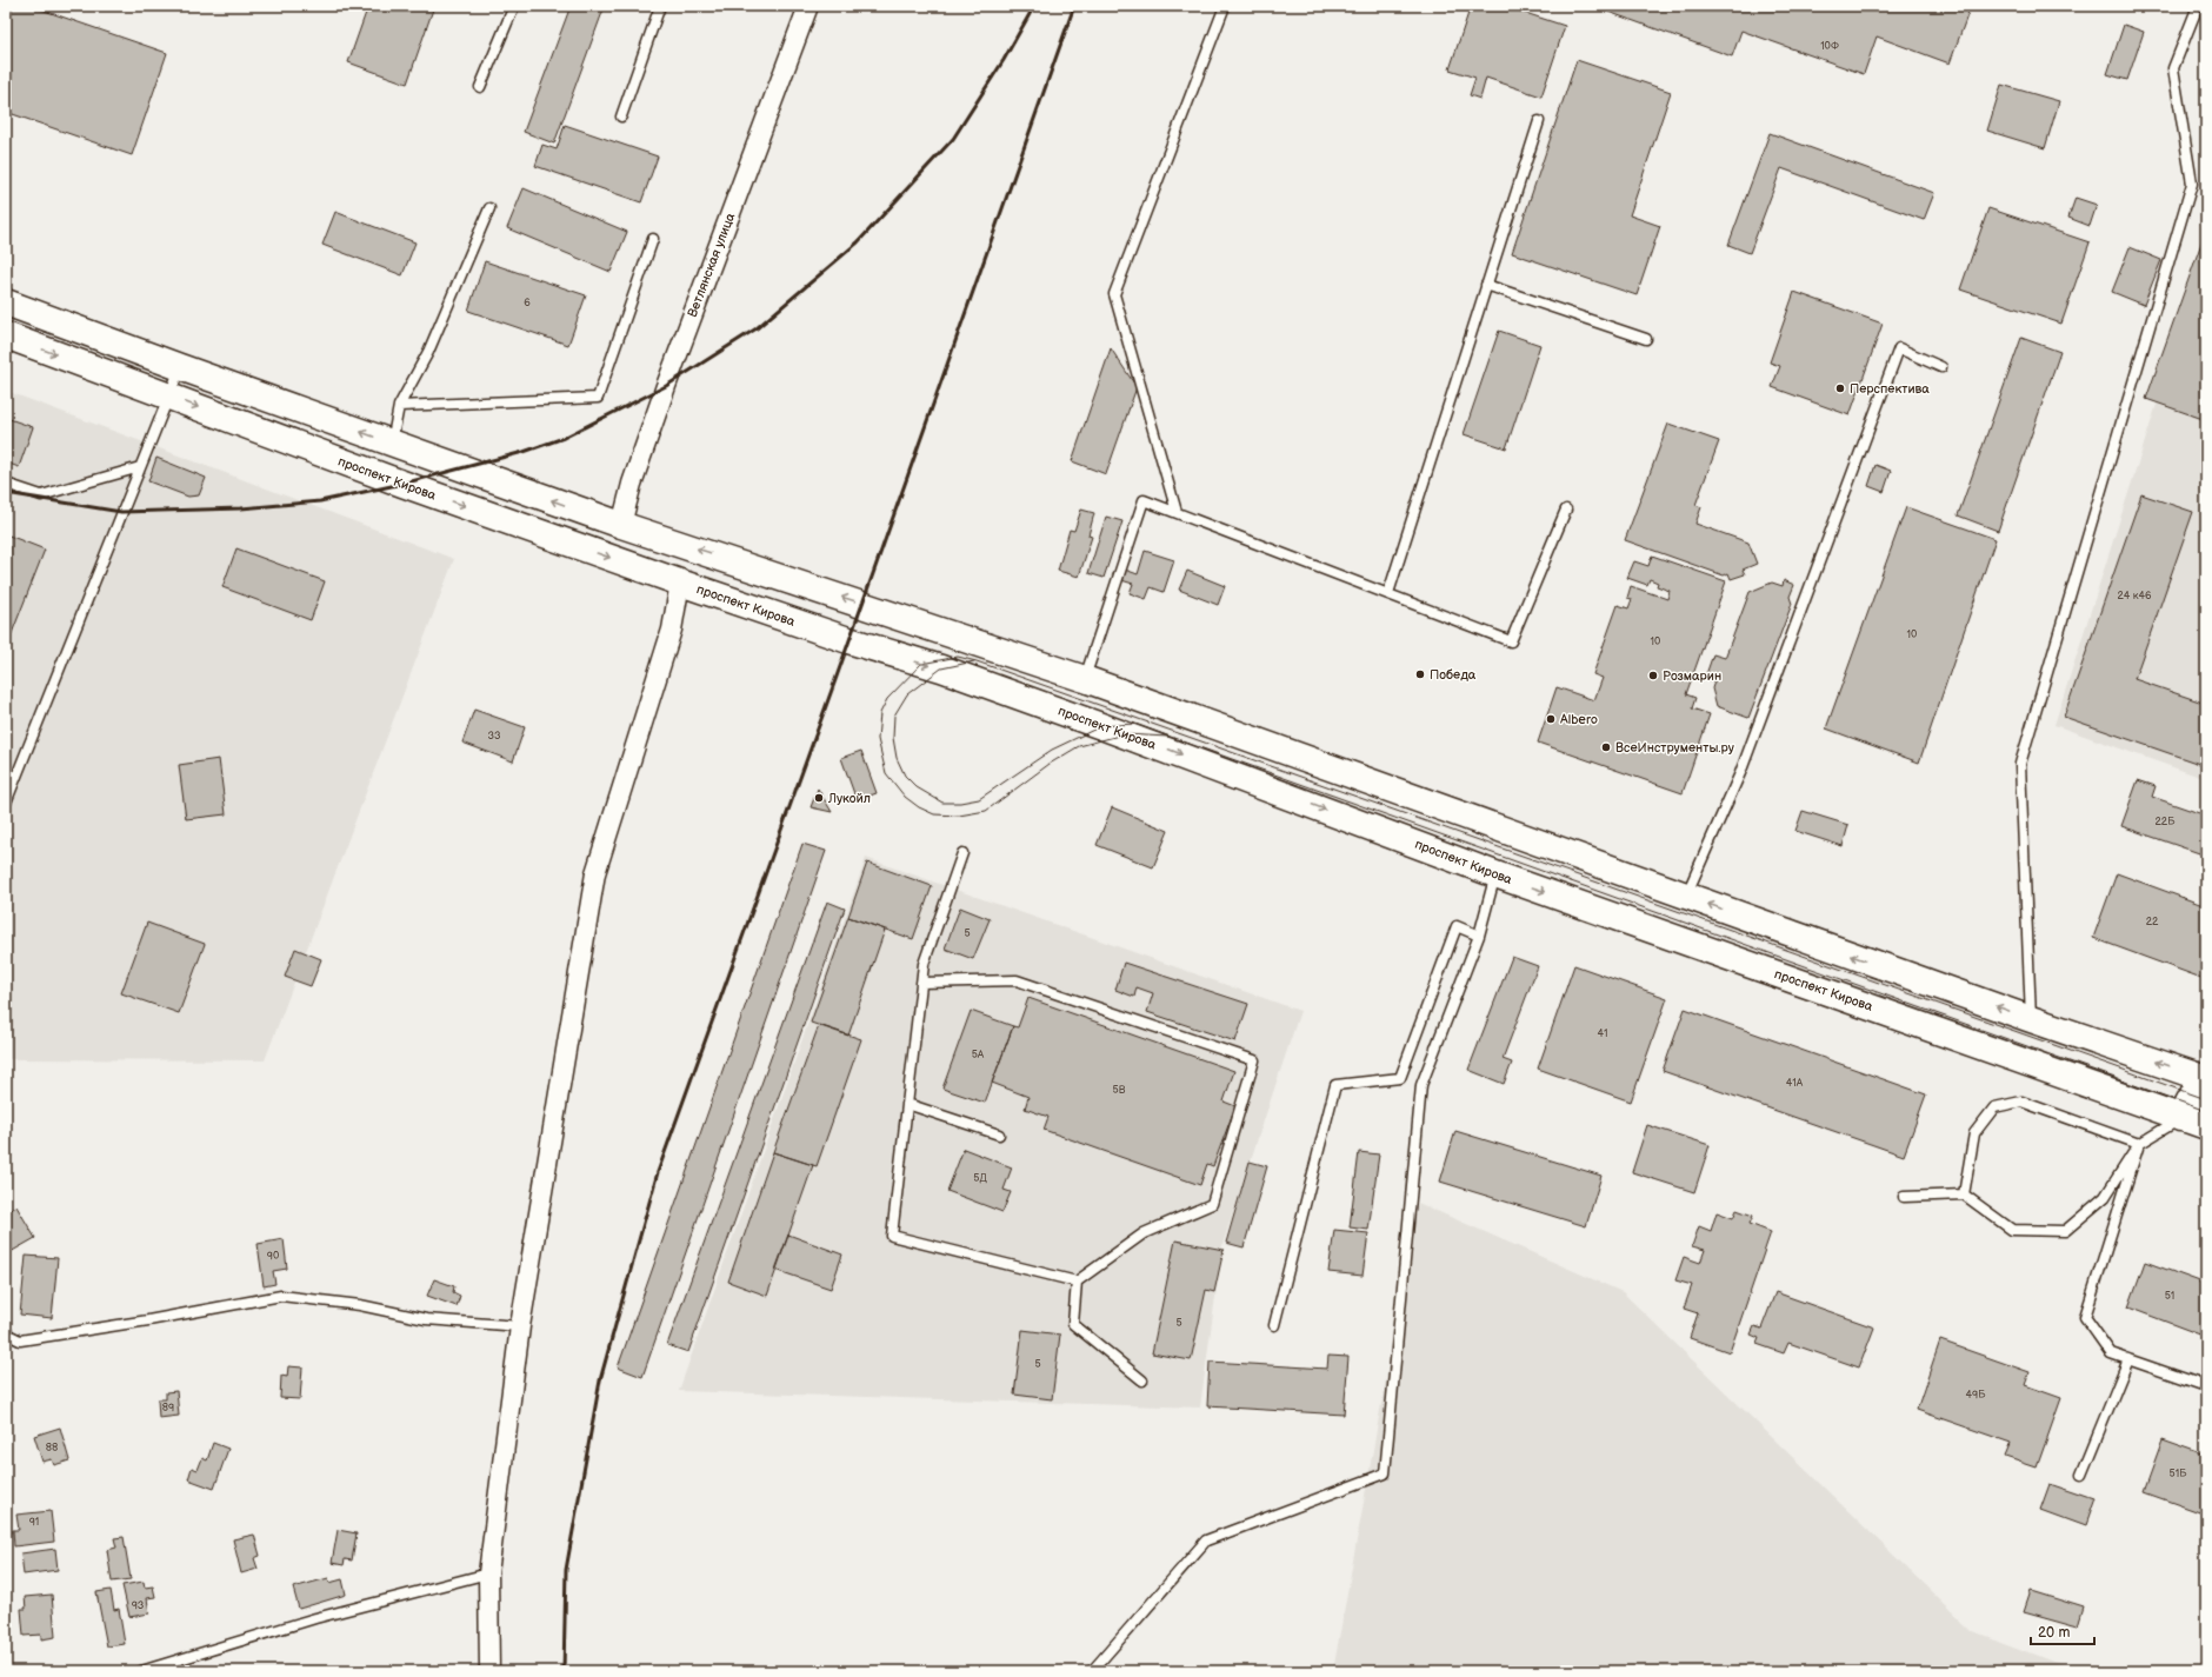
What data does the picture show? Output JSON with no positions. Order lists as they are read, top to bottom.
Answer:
{
  "streets": {
    "main road": ["проспект Кирова"],
    "street": ["Ветлянская улица"]
  },
  "places": [
    "Перспектива",
    "Победа",
    "Розмарин",
    "Albero",
    "ВсеИнструменты.ру",
    "Лукойл"
  ],
  "house_numbers": [
    "10Ф",
    "6",
    "24 к46",
    "10",
    "10",
    "33",
    "22Б",
    "22",
    "5",
    "41",
    "5А",
    "41А",
    "5В",
    "5Д",
    "90",
    "51",
    "5",
    "5",
    "49Б",
    "89",
    "88",
    "51Б",
    "91",
    "93"
  ],
  "scale_bar": "20 m"
}
